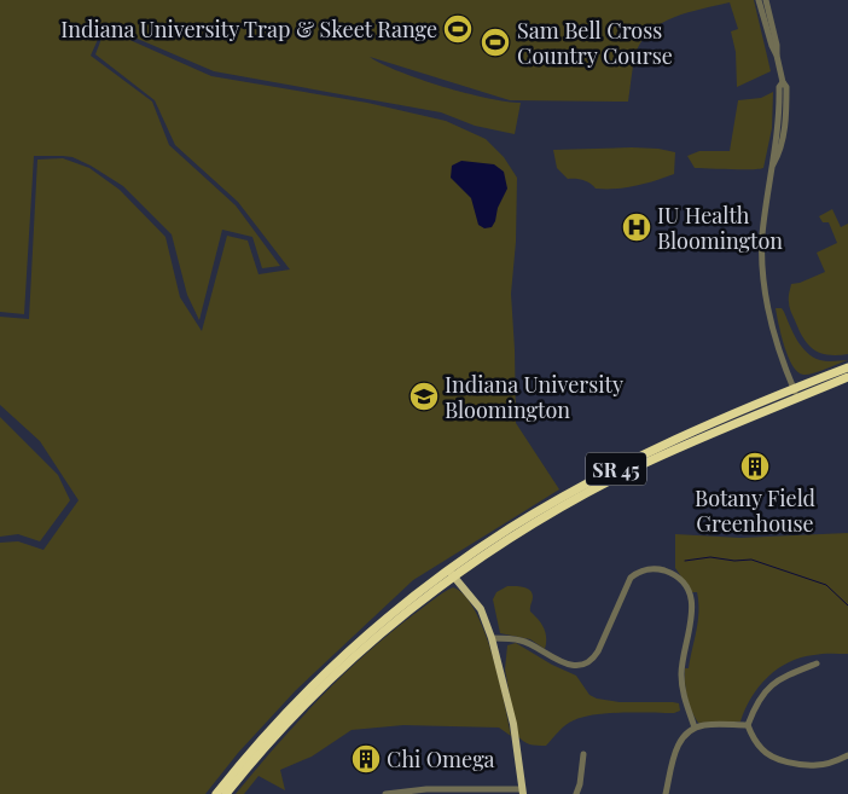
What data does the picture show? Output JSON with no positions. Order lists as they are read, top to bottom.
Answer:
{
  "streets": {
    "highway": ["SR 45"]
  },
  "places": {
    "sports": ["Indiana University Trap & Skeet Range", "Sam Bell Cross Country Course"],
    "hospital": ["IU Health Bloomington"],
    "school or university": ["Indiana University Bloomington"],
    "building": ["Botany Field Greenhouse", "Chi Omega"]
  }
}
